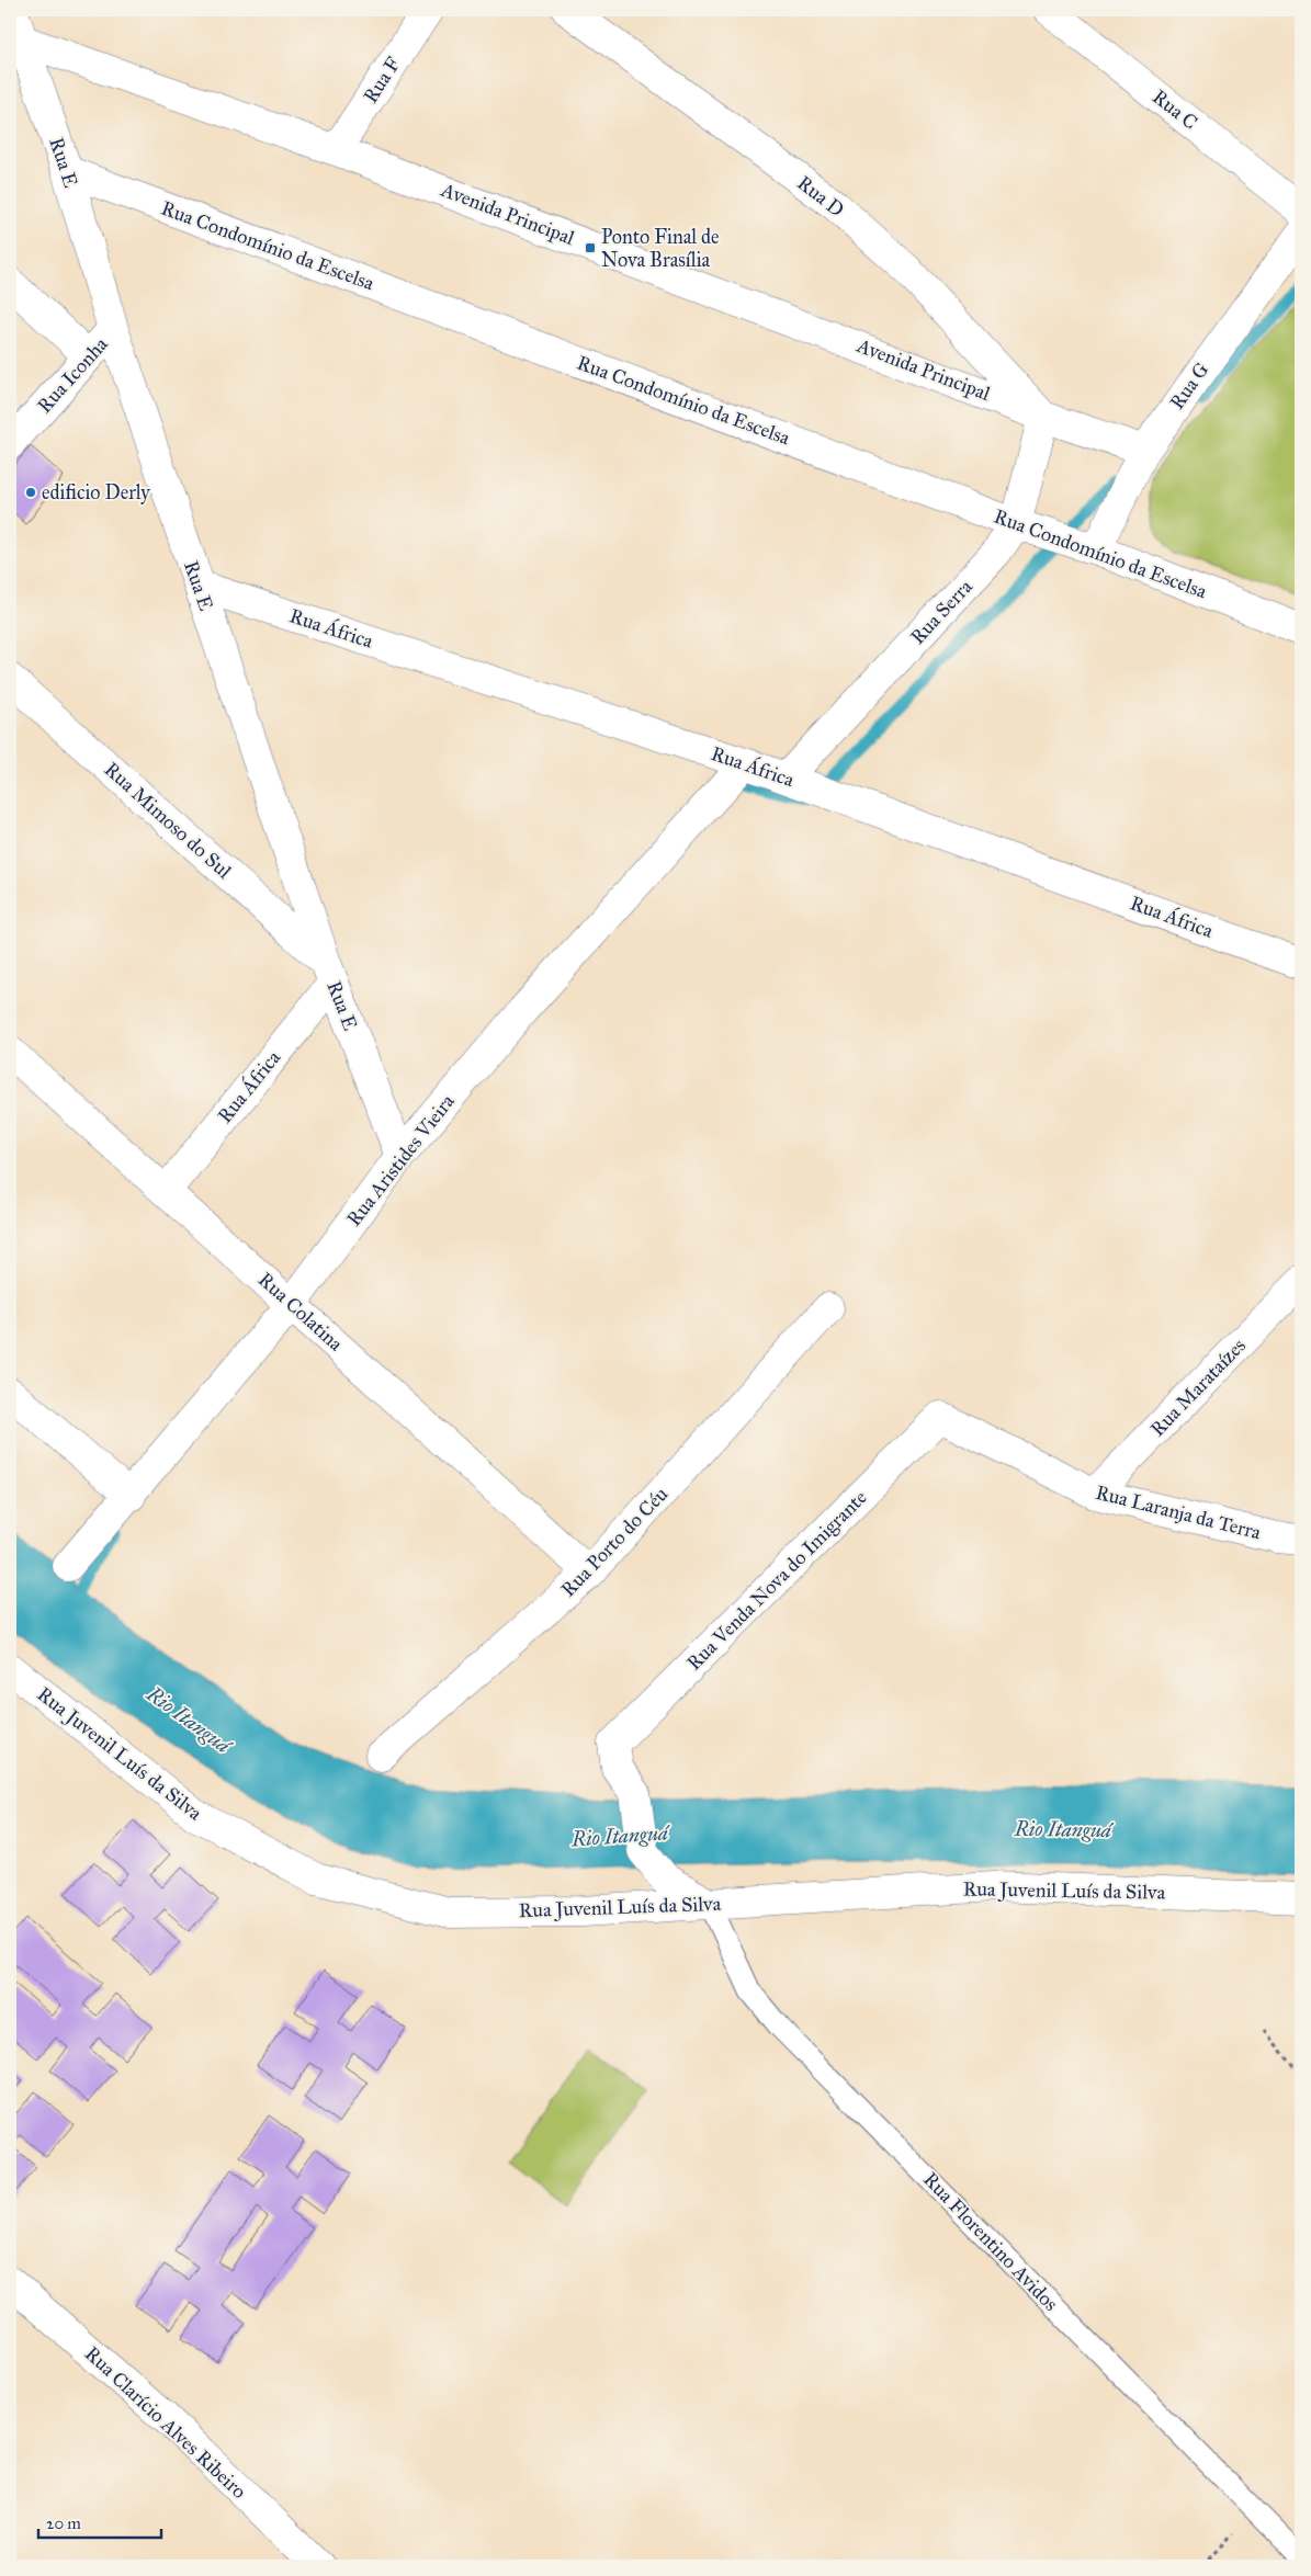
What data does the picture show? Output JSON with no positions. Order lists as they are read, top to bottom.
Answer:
{
  "streets": {
    "street": [
      "Rua F",
      "Rua C",
      "Rua E",
      "Rua D",
      "Avenida Principal",
      "Rua Condomínio da Escelsa",
      "Rua Iconha",
      "Rua G",
      "Rua Serra",
      "Rua África",
      "Rua Mimoso do Sul",
      "Rua Aristides Vieira",
      "Rua Colatina",
      "Rua Marataízes",
      "Rua Laranja da Terra",
      "Rua Porto do Céu",
      "Rua Venda Nova do Imigrante",
      "Rua Juvenil Luís da Silva",
      "Rua Clarício Alves Ribeiro"
    ],
    "lane": ["Rua Florentino Avidos"]
  },
  "crossings": [
    ["Rua F", "Avenida Principal"],
    ["Rua E", "Avenida Principal"],
    ["Rua E", "Rua Condomínio da Escelsa"],
    ["Rua E", "Rua Iconha"],
    ["Rua E", "Rua África"],
    ["Rua E", "Rua Mimoso do Sul"],
    ["Rua E", "Rua Aristides Vieira"],
    ["Rua D", "Avenida Principal"],
    ["Rua D", "Rua Serra"],
    ["Avenida Principal", "Rua G"],
    ["Avenida Principal", "Rua Serra"],
    ["Rua Condomínio da Escelsa", "Rua G"],
    ["Rua Condomínio da Escelsa", "Rua Serra"],
    ["Rua Serra", "Rua África"],
    ["Rua África", "Rua Mimoso do Sul"],
    ["Rua África", "Rua Aristides Vieira"],
    ["Rua África", "Rua Colatina"],
    ["Rua Aristides Vieira", "Rua Colatina"],
    ["Rua Colatina", "Rua Porto do Céu"],
    ["Rua Marataízes", "Rua Laranja da Terra"],
    ["Rua Laranja da Terra", "Rua Venda Nova do Imigrante"],
    ["Rua Venda Nova do Imigrante", "Rua Juvenil Luís da Silva"],
    ["Rua Venda Nova do Imigrante", "Rua Florentino Avidos"],
    ["Rua Juvenil Luís da Silva", "Rua Florentino Avidos"]
  ],
  "water": ["Rio Itanguá"],
  "places": {
    "transit": ["Ponto Final de Nova Brasília"],
    "other": ["edificio Derly"]
  },
  "scale_bar": "20 m"
}
